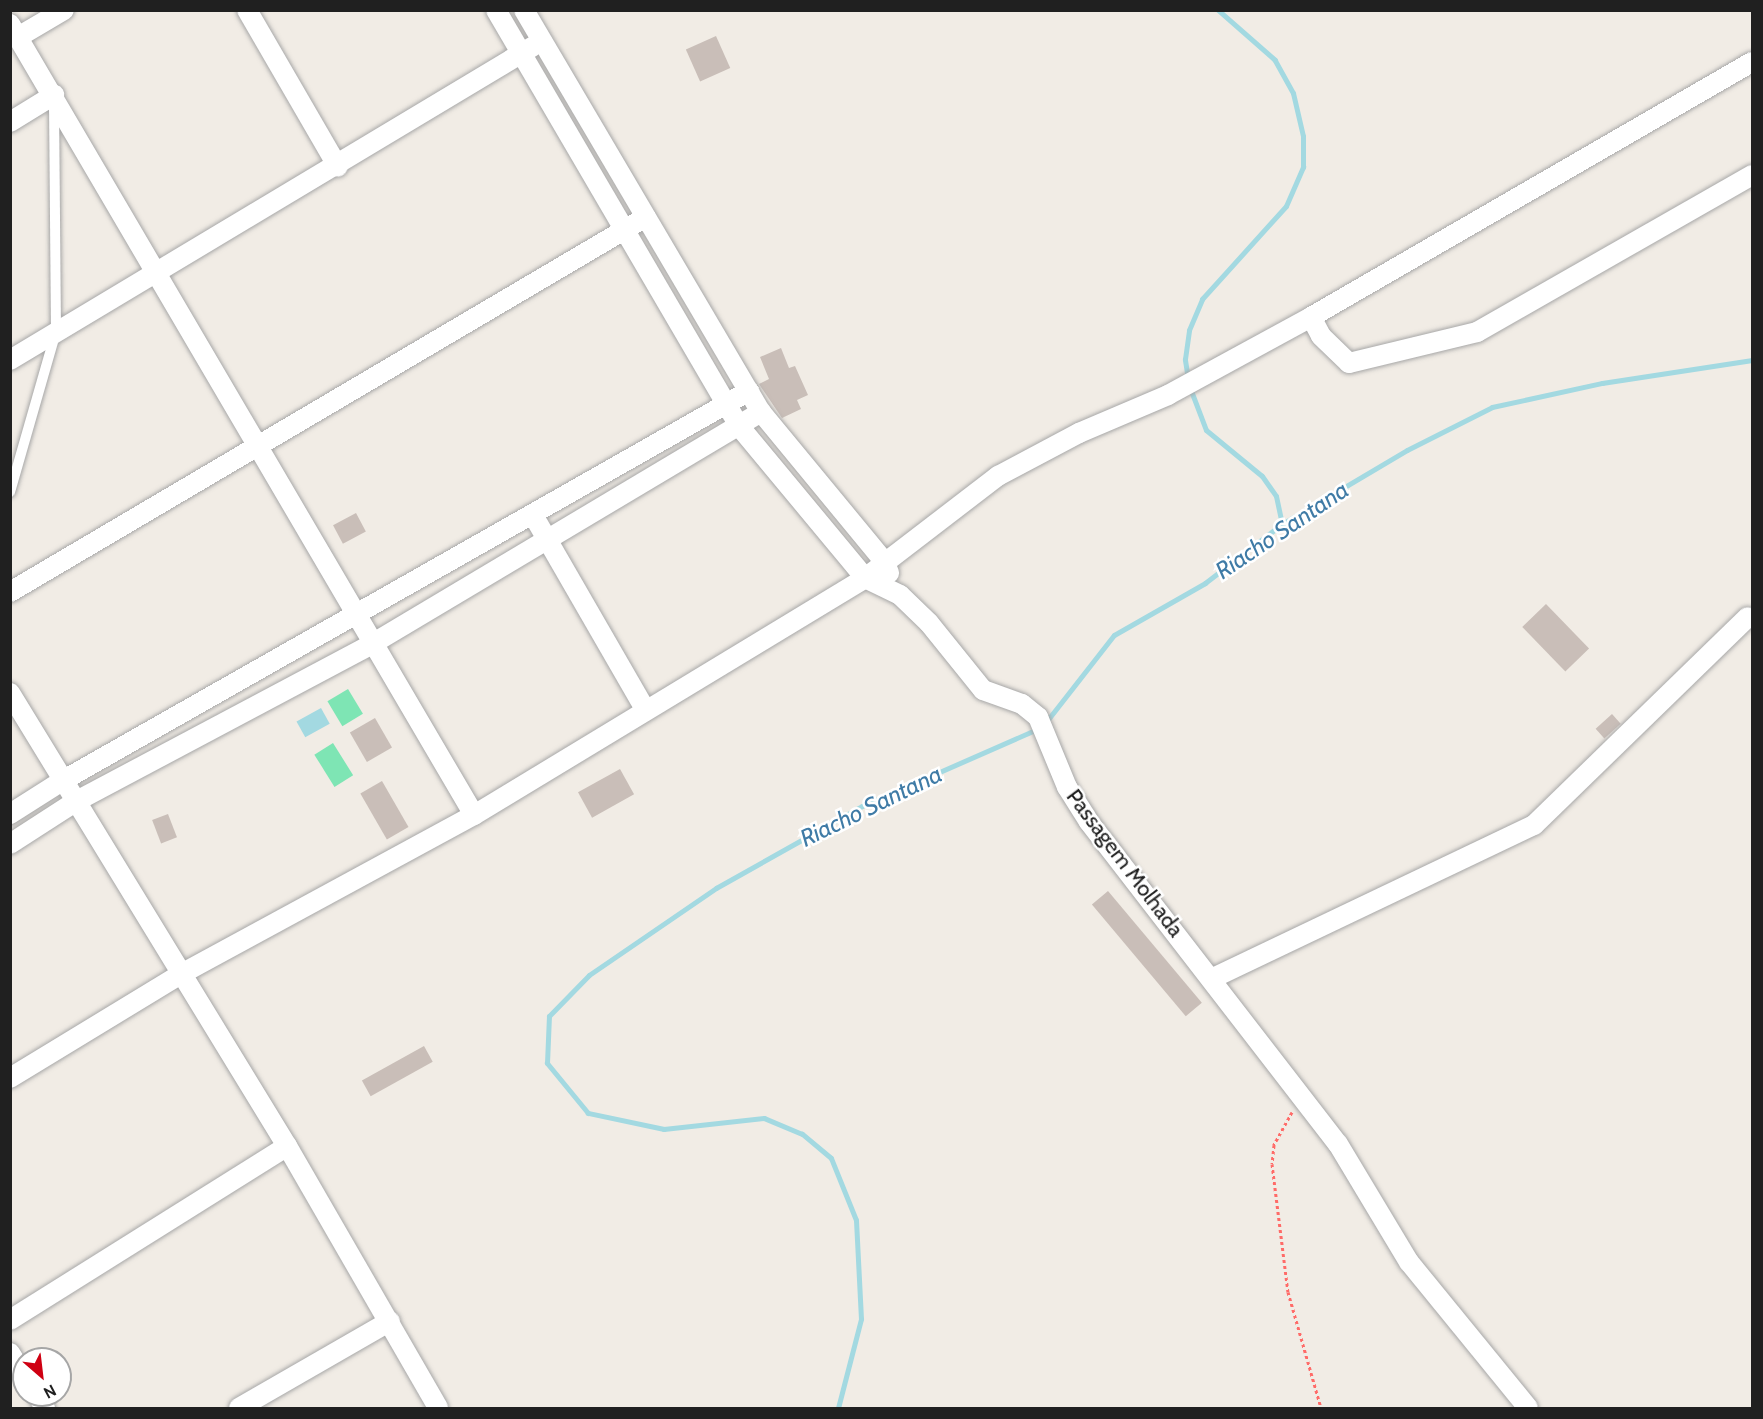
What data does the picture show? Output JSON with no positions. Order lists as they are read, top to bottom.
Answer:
{
  "streets": {
    "street": ["Passagem Molhada"]
  },
  "water": ["Riacho Santana"],
  "north": "bottom right"
}
